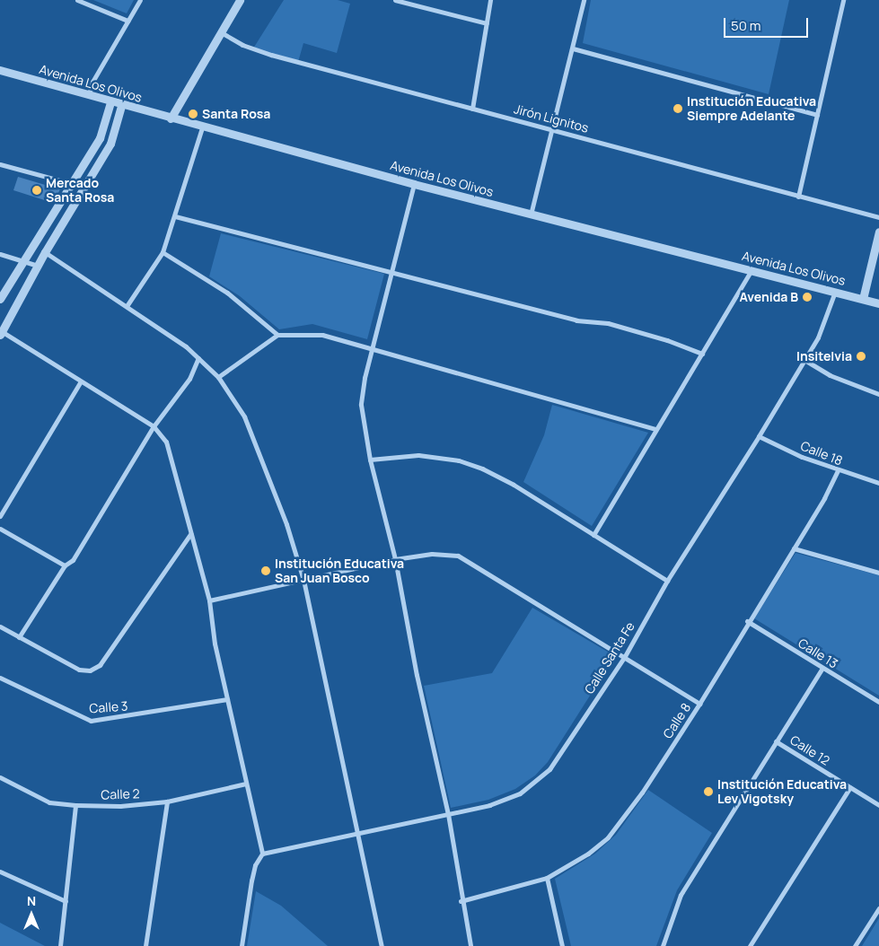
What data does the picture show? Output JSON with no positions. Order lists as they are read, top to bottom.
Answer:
{
  "streets": {
    "street": [
      "Avenida Los Olivos",
      "Jirón Lignitos",
      "Calle 18",
      "Calle 13",
      "Calle Santa Fe",
      "Calle 3",
      "Calle 8",
      "Calle 12",
      "Calle 2"
    ]
  },
  "crossings": [
    ["Avenida Los Olivos", "Calle Santa Fe"],
    ["Calle 18", "Calle Santa Fe"],
    ["Calle 18", "Calle 8"],
    ["Calle 13", "Calle 8"]
  ],
  "places": [
    "Institución Educativa Siempre Adelante",
    "Santa Rosa",
    "Mercado Santa Rosa",
    "Avenida B",
    "Insitelvia",
    "Institución Educativa San Juan Bosco",
    "Institución Educativa Lev Vigotsky"
  ],
  "scale_bar": "50 m",
  "north": "top"
}
